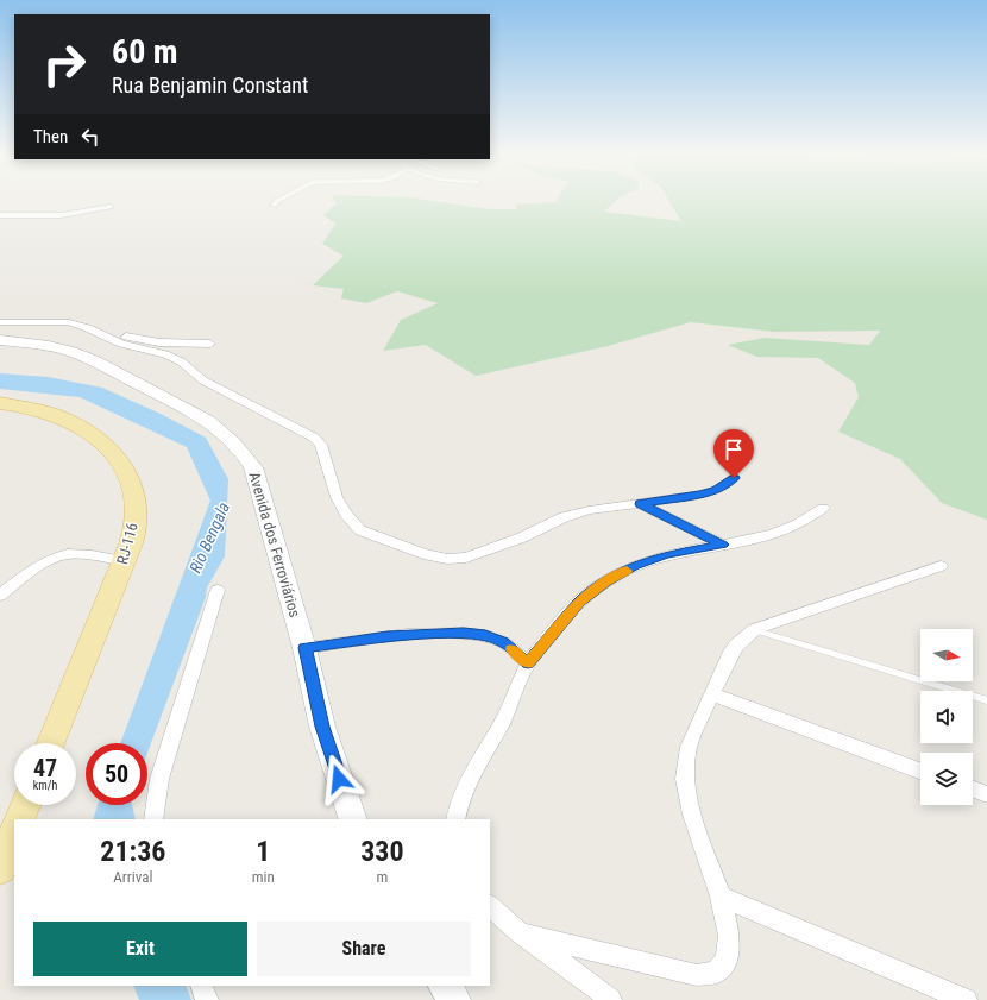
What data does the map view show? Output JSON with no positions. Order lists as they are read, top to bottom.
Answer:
{
  "streets": {
    "main road": ["RJ-116", "Avenida dos Ferroviários"]
  },
  "water": ["Rio Bengala"],
  "north": "right",
  "page": {
    "turn": ["60 m", "Rua Benjamin Constant"],
    "then": "Then",
    "speed": "47 km/h",
    "limit": "50",
    "eta": [
      "21:36",
      "Arrival",
      "1",
      "min",
      "330",
      "m"
    ],
    "buttons": ["Exit", "Share"]
  }
}
